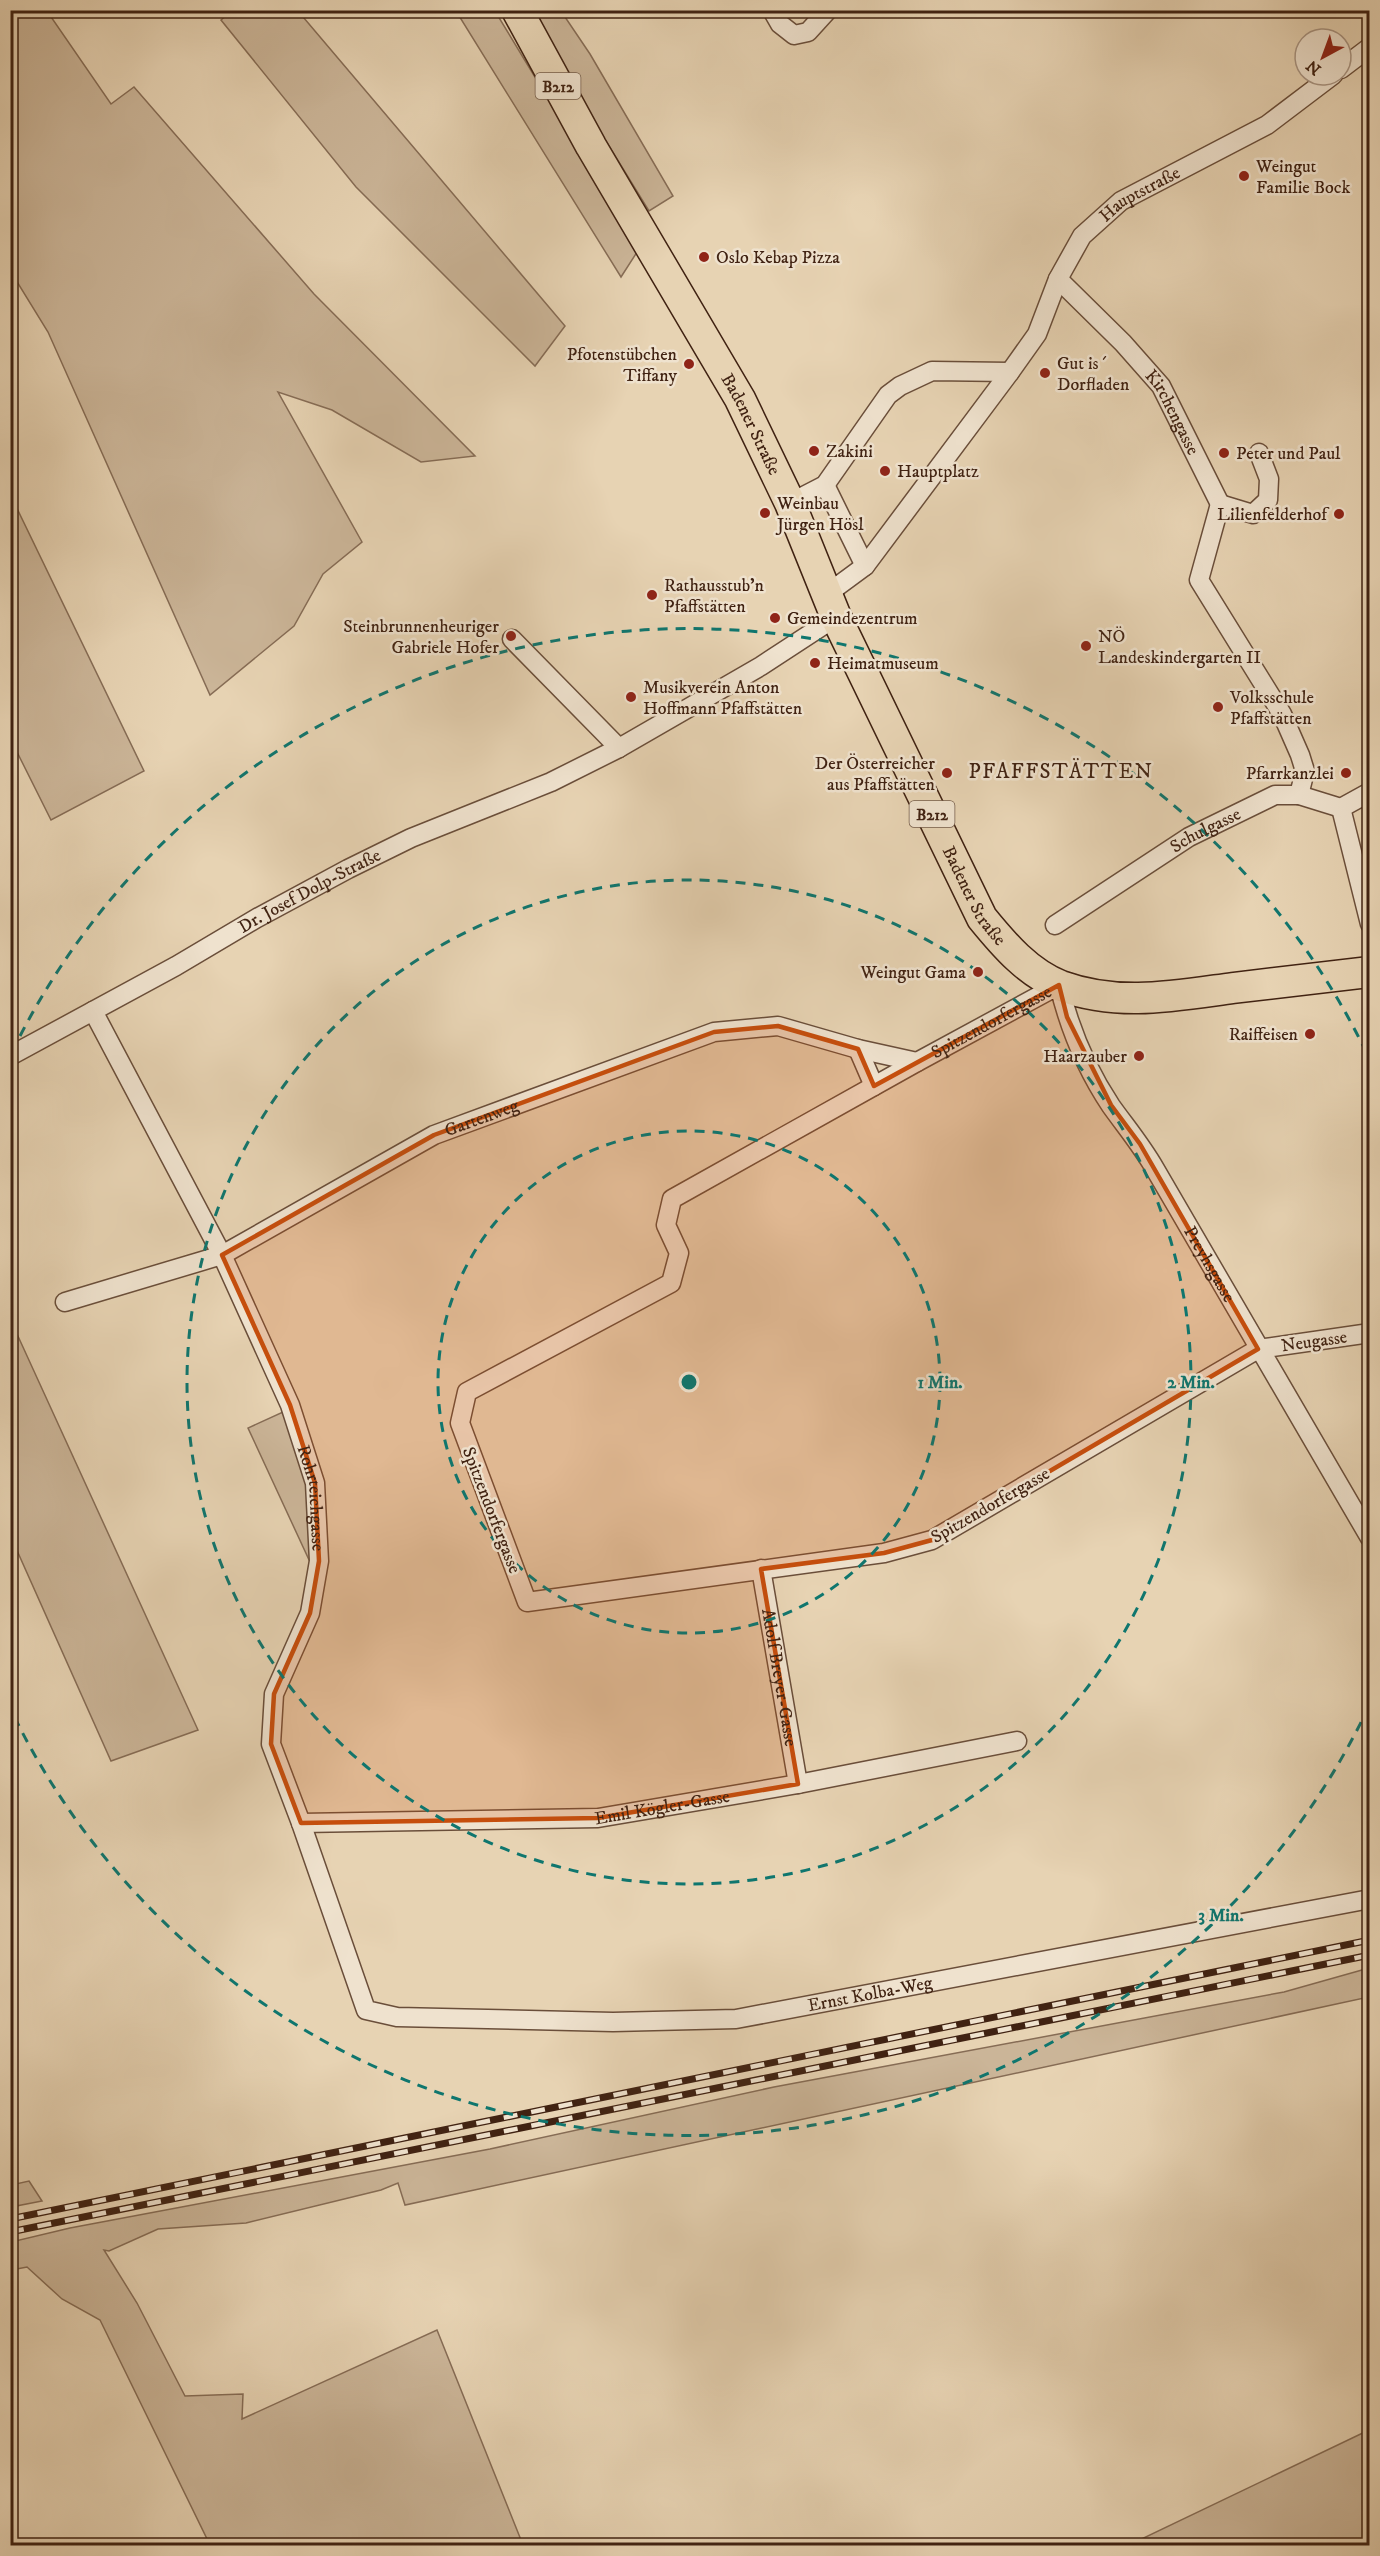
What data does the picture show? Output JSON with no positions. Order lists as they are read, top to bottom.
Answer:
{
  "streets": {
    "main road": ["B212", "Badener Straße"],
    "street": [
      "Hauptstraße",
      "Kirchengasse",
      "Schulgasse",
      "Dr. Josef Dolp-Straße",
      "Spitzendorfergasse",
      "Gartenweg",
      "Preyhsgasse",
      "Neugasse",
      "Rohrteichgasse",
      "Adolf Breyer-Gasse",
      "Emil Kögler-Gasse",
      "Ernst Kolba-Weg"
    ]
  },
  "crossings": [
    ["Hauptstraße", "Kirchengasse"],
    ["Badener Straße", "Dr. Josef Dolp-Straße"],
    ["Badener Straße", "Spitzendorfergasse"],
    ["Badener Straße", "Preyhsgasse"],
    ["Dr. Josef Dolp-Straße", "Rohrteichgasse"],
    ["Spitzendorfergasse", "Gartenweg"],
    ["Spitzendorfergasse", "Preyhsgasse"],
    ["Spitzendorfergasse", "Neugasse"],
    ["Spitzendorfergasse", "Adolf Breyer-Gasse"],
    ["Gartenweg", "Rohrteichgasse"],
    ["Preyhsgasse", "Neugasse"],
    ["Rohrteichgasse", "Emil Kögler-Gasse"],
    ["Rohrteichgasse", "Ernst Kolba-Weg"],
    ["Adolf Breyer-Gasse", "Emil Kögler-Gasse"]
  ],
  "districts": ["PFAFFSTÄTTEN"],
  "places": [
    "Weingut Familie Bock",
    "Oslo Kebap Pizza",
    "Pfotenstübchen Tiffany",
    "Gut is´ Dorfladen",
    "Zakini",
    "Peter und Paul",
    "Hauptplatz",
    "Weinbau Jürgen Hösl",
    "Lilienfelderhof",
    "Rathausstub'n Pfaffstätten",
    "Gemeindezentrum",
    "Steinbrunnenheuriger Gabriele Hofer",
    "NÖ Landeskindergarten II",
    "Heimatmuseum",
    "Musikverein Anton Hoffmann Pfaffstätten",
    "Volksschule Pfaffstätten",
    "Der Österreicher aus Pfaffstätten",
    "Pfarrkanzlei",
    "Weingut Gama",
    "Raiffeisen",
    "Haarzauber"
  ],
  "north": "bottom left",
  "rings": ["1 Min.", "2 Min.", "3 Min."]
}
